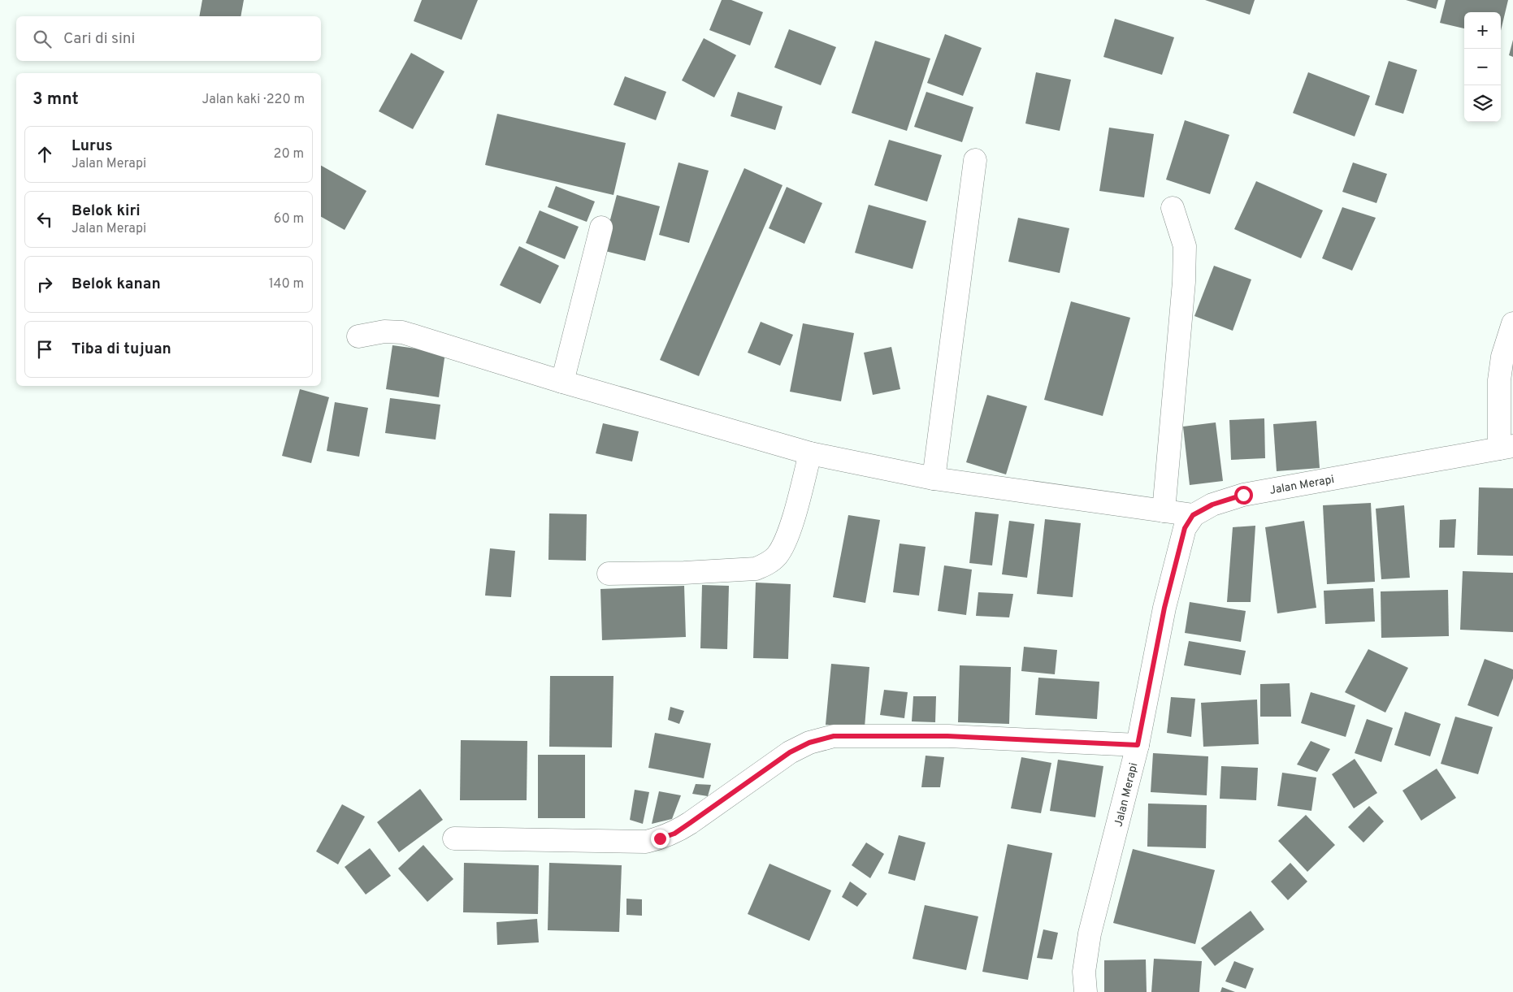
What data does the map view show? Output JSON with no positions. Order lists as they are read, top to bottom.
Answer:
{
  "streets": {
    "street": ["Jalan Merapi"]
  },
  "page": {
    "map_buttons": ["+", "−"],
    "search": "Cari di sini",
    "heading": ["3 mnt", "Jalan kaki · 220 m"],
    "list": [
      ["Lurus", "Jalan Merapi", "20 m"],
      ["Belok kiri", "Jalan Merapi", "60 m"],
      ["Belok kanan", "140 m"],
      "Tiba di tujuan"
    ]
  }
}
